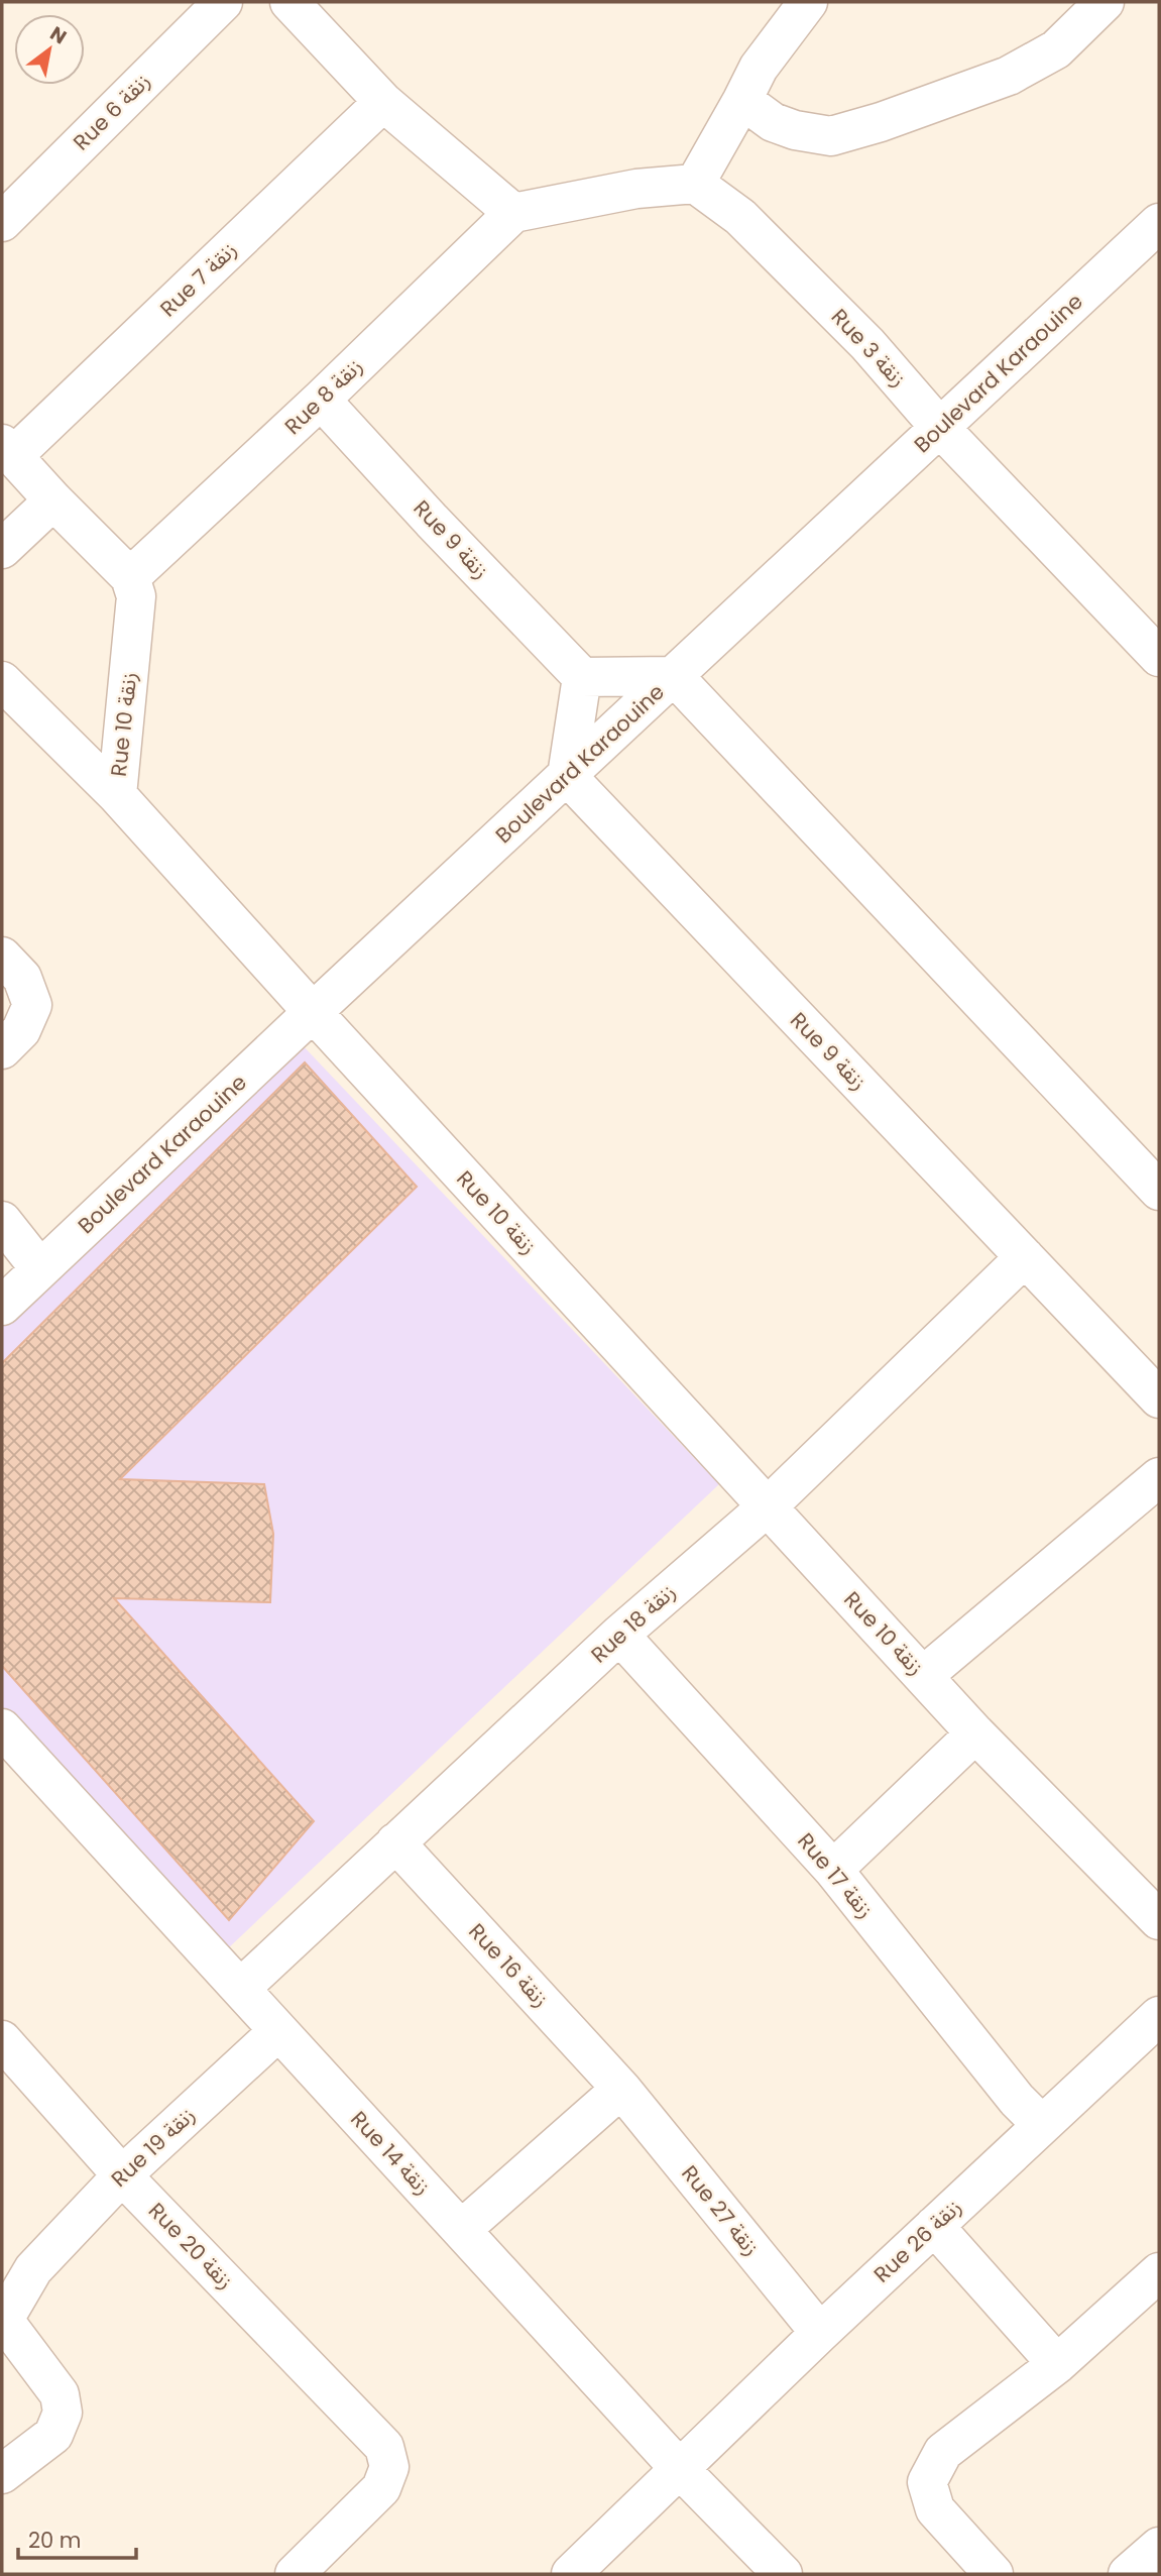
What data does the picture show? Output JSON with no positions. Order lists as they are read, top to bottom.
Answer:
{
  "streets": {
    "street": [
      "Rue 6 زنقة",
      "Rue 7 زنقة",
      "Rue 3 زنقة",
      "Boulevard Karaouine",
      "Rue 8 زنقة",
      "Rue 9 زنقة",
      "Rue 10 زنقة",
      "Rue 18 زنقة",
      "Rue 17 زنقة",
      "Rue 16 زنقة",
      "Rue 19 زنقة",
      "Rue 14 زنقة",
      "Rue 27 زنقة",
      "Rue 26 زنقة",
      "Rue 20 زنقة"
    ]
  },
  "crossings": [
    ["Rue 3 زنقة", "Boulevard Karaouine"],
    ["Boulevard Karaouine", "Rue 9 زنقة"],
    ["Boulevard Karaouine", "Rue 10 زنقة"],
    ["Rue 8 زنقة", "Rue 9 زنقة"],
    ["Rue 8 زنقة", "Rue 10 زنقة"],
    ["Rue 9 زنقة", "Rue 18 زنقة"],
    ["Rue 10 زنقة", "Rue 18 زنقة"],
    ["Rue 18 زنقة", "Rue 17 زنقة"],
    ["Rue 18 زنقة", "Rue 16 زنقة"],
    ["Rue 18 زنقة", "Rue 14 زنقة"],
    ["Rue 17 زنقة", "Rue 26 زنقة"],
    ["Rue 16 زنقة", "Rue 27 زنقة"],
    ["Rue 19 زنقة", "Rue 14 زنقة"],
    ["Rue 19 زنقة", "Rue 20 زنقة"],
    ["Rue 14 زنقة", "Rue 26 زنقة"],
    ["Rue 27 زنقة", "Rue 26 زنقة"]
  ],
  "scale_bar": "20 m",
  "north": "top right"
}
